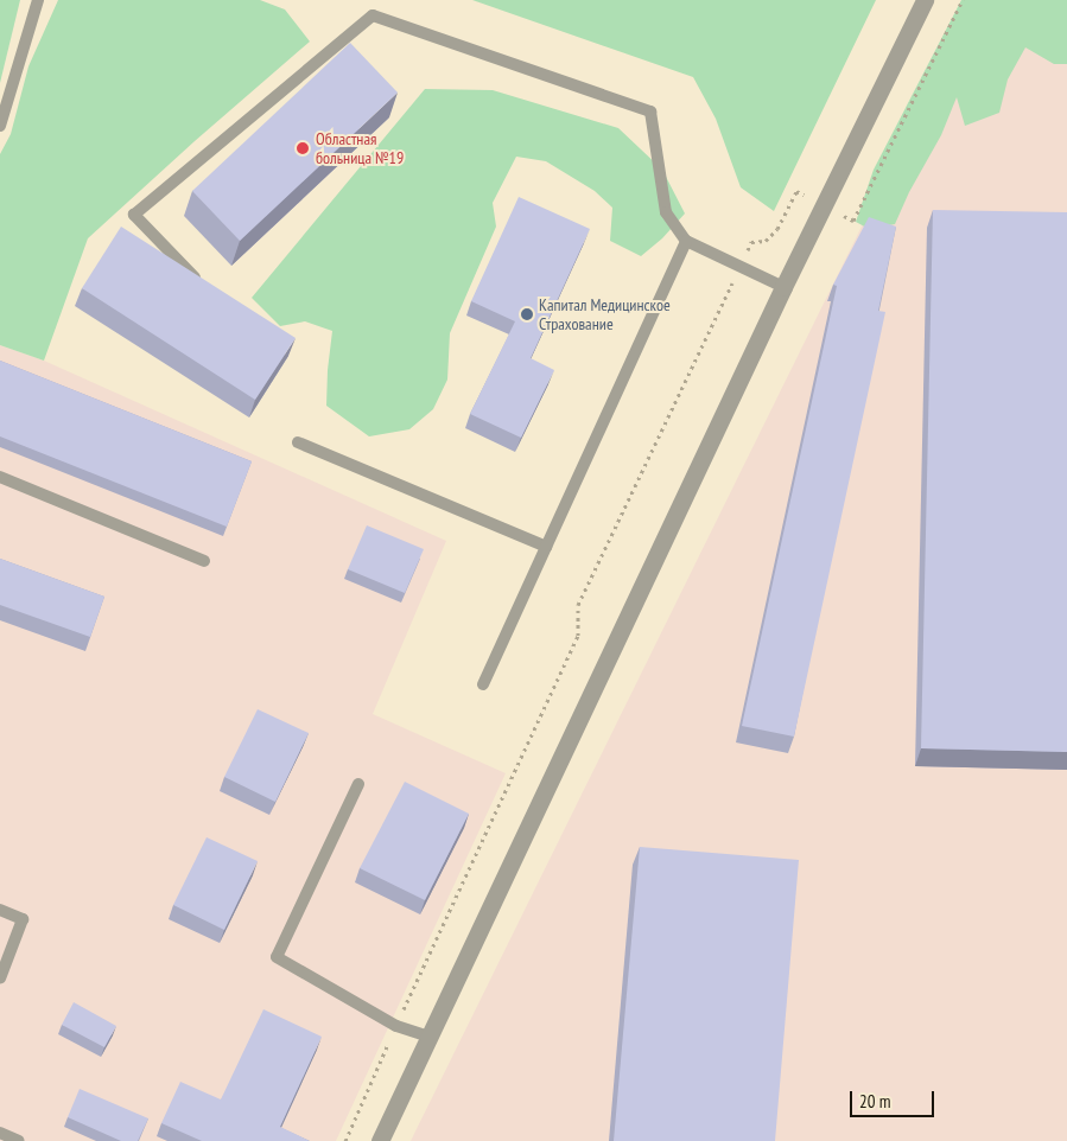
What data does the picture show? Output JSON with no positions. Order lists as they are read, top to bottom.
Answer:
{
  "places": ["Областная больница №19", "Капитал Медицинское Страхование"],
  "scale_bar": "20 m"
}
